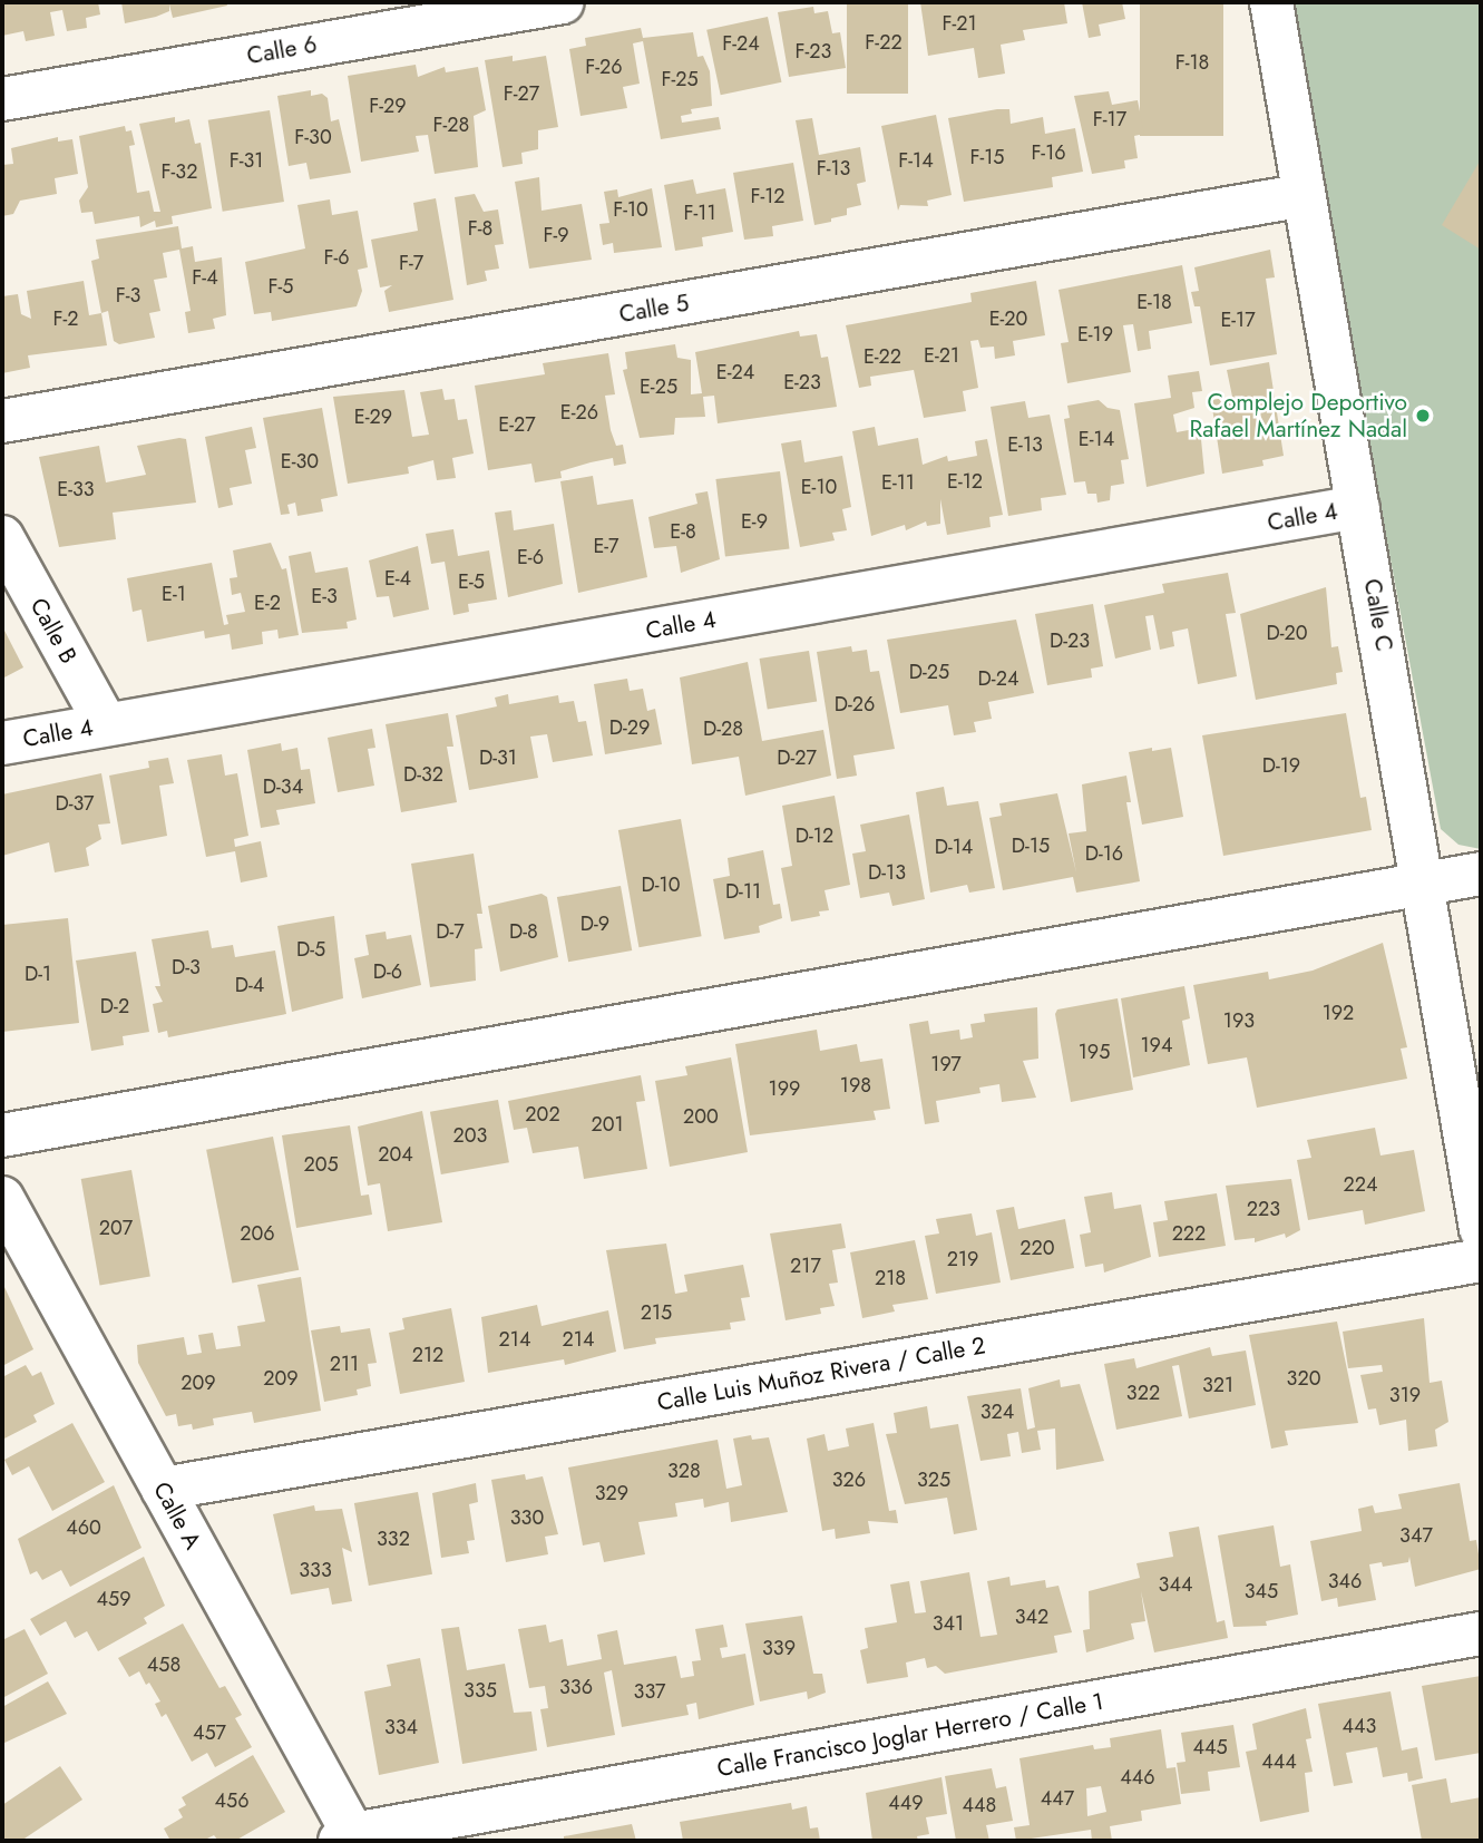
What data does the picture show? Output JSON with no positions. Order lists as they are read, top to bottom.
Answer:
{
  "streets": {
    "street": [
      "Calle 6",
      "Calle 5",
      "Calle 4",
      "Calle C",
      "Calle B",
      "Calle Luis Muñoz Rivera / Calle 2",
      "Calle A",
      "Calle Francisco Joglar Herrero / Calle 1"
    ]
  },
  "crossings": [
    ["Calle 5", "Calle C"],
    ["Calle 4", "Calle C"],
    ["Calle 4", "Calle B"],
    ["Calle Luis Muñoz Rivera / Calle 2", "Calle A"],
    ["Calle A", "Calle Francisco Joglar Herrero / Calle 1"]
  ],
  "places": ["Complejo Deportivo Rafael Martínez Nadal"],
  "house_numbers": [
    "F-21",
    "F-22",
    "F-24",
    "F-23",
    "F-18",
    "F-26",
    "F-25",
    "F-27",
    "F-29",
    "F-17",
    "F-28",
    "F-30",
    "F-16",
    "F-15",
    "F-31",
    "F-14",
    "F-13",
    "F-32",
    "F-12",
    "F-10",
    "F-11",
    "F-8",
    "F-9",
    "F-6",
    "F-7",
    "F-4",
    "F-5",
    "F-3",
    "E-18",
    "F-2",
    "E-20",
    "E-17",
    "E-19",
    "E-21",
    "E-22",
    "E-24",
    "E-23",
    "E-25",
    "E-26",
    "E-29",
    "E-27",
    "E-14",
    "E-13",
    "E-30",
    "E-12",
    "E-11",
    "E-10",
    "E-33",
    "E-9",
    "E-8",
    "E-7",
    "E-6",
    "E-4",
    "E-5",
    "E-1",
    "E-3",
    "E-2",
    "D-20",
    "D-23",
    "D-25",
    "D-24",
    "D-26",
    "D-29",
    "D-28",
    "D-31",
    "D-27",
    "D-19",
    "D-32",
    "D-34",
    "D-37",
    "D-12",
    "D-15",
    "D-14",
    "D-16",
    "D-13",
    "D-10",
    "D-11",
    "D-9",
    "D-7",
    "D-8",
    "D-5",
    "D-3",
    "D-6",
    "D-1",
    "D-4",
    "D-2",
    "192",
    "193",
    "194",
    "195",
    "197",
    "198",
    "199",
    "202",
    "200",
    "201",
    "203",
    "204",
    "205",
    "224",
    "223",
    "207",
    "206",
    "222",
    "220",
    "219",
    "217",
    "218",
    "215",
    "214",
    "214",
    "212",
    "211",
    "209",
    "320",
    "209",
    "321",
    "322",
    "319",
    "324",
    "328",
    "326",
    "325",
    "329",
    "330",
    "460",
    "347",
    "332",
    "333",
    "346",
    "344",
    "345",
    "459",
    "342",
    "341",
    "339",
    "458",
    "336",
    "335",
    "337",
    "443",
    "334",
    "457",
    "445",
    "444",
    "446",
    "447",
    "456",
    "449",
    "448"
  ]
}
